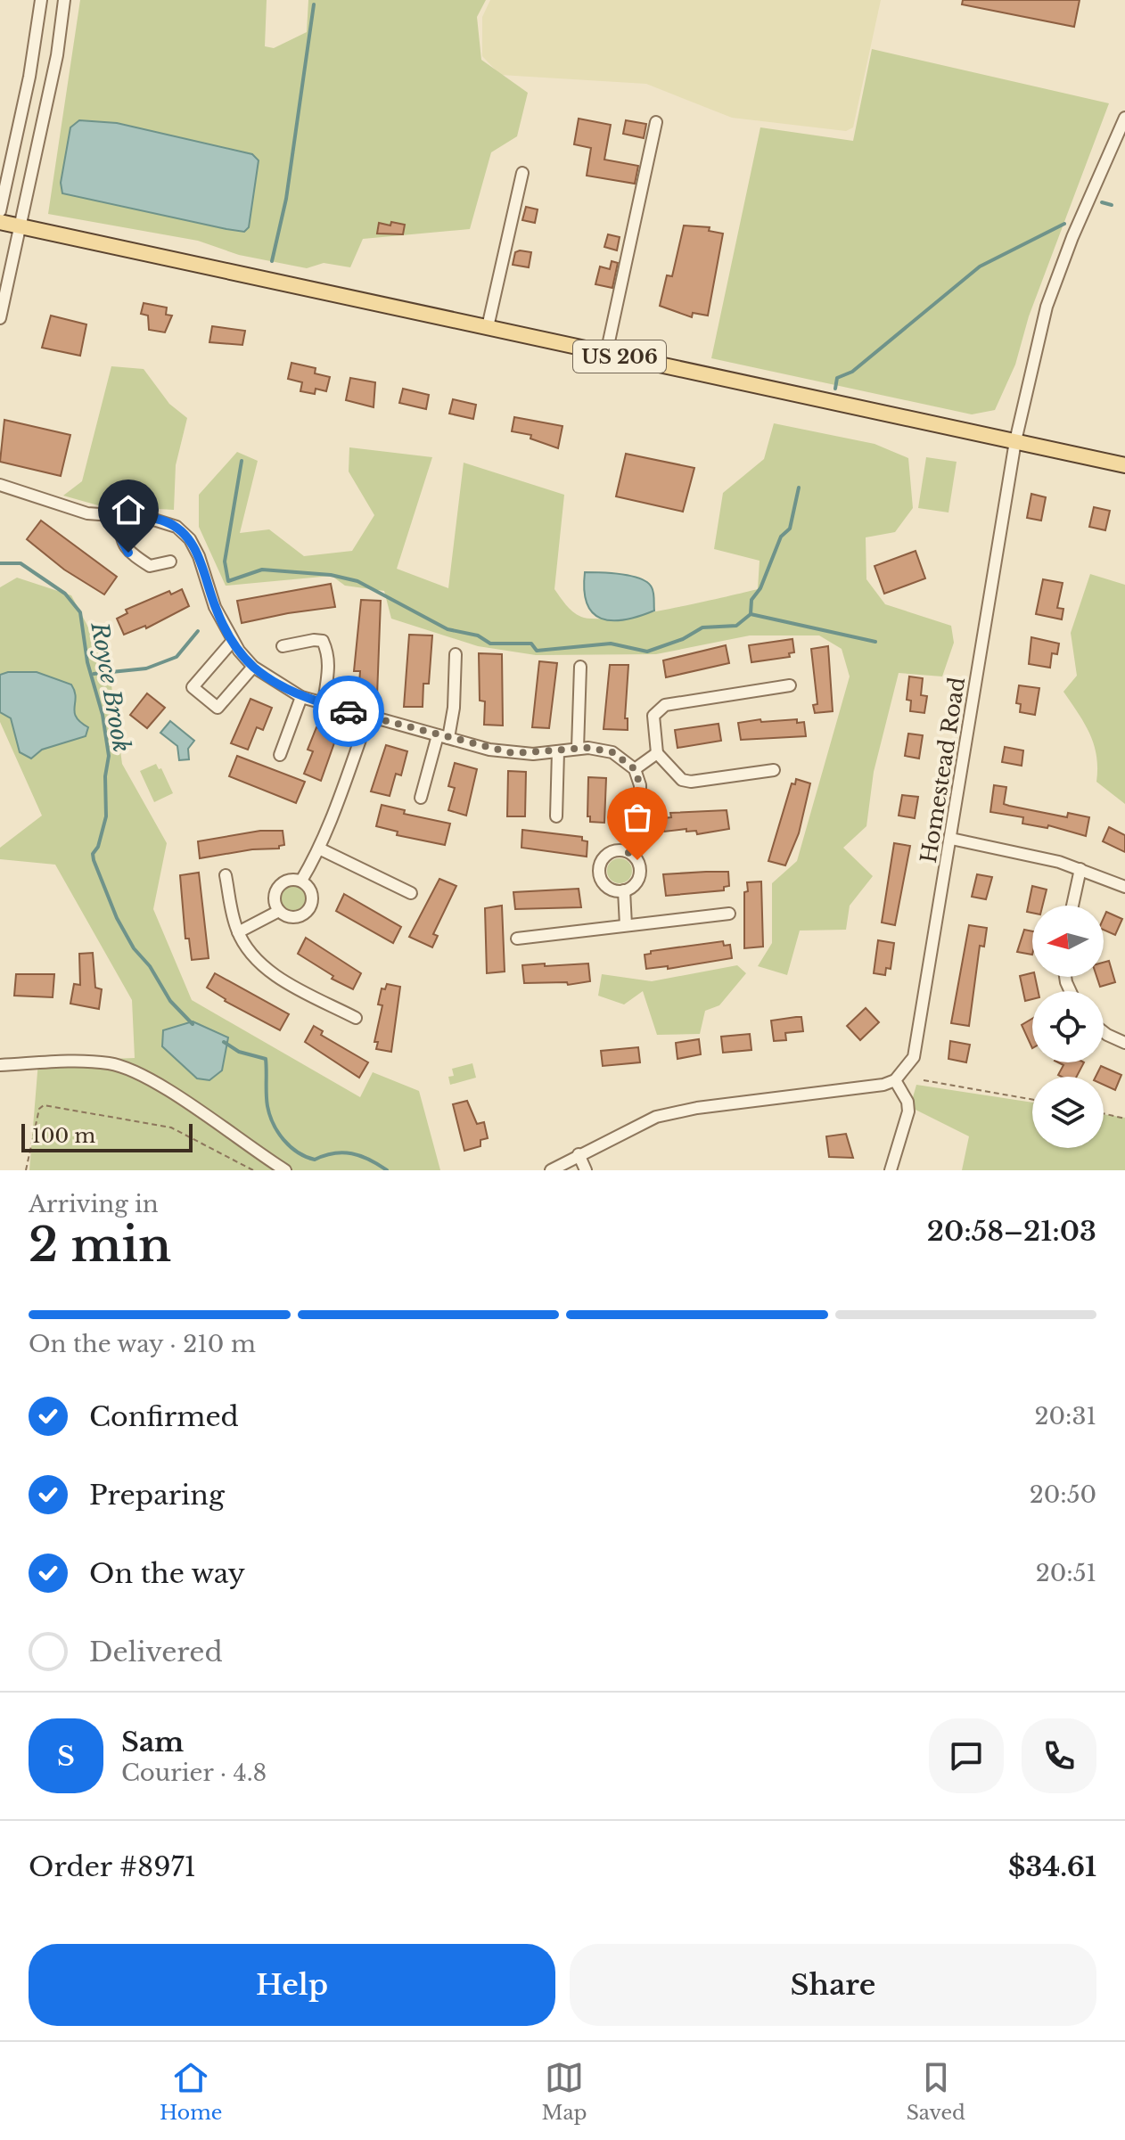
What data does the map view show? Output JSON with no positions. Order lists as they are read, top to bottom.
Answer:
{
  "streets": {
    "main road": ["US 206"],
    "street": ["Homestead Road"]
  },
  "crossings": [
    ["US 206", "Homestead Road"]
  ],
  "water": ["Royce Brook"],
  "scale_bar": "100 m",
  "north": "left",
  "page": {
    "scale": "100 m",
    "heading": ["2 min", "Arriving in", "20:58–21:03"],
    "panel": [
      "Sam",
      "Courier · 4.8",
      "Order #8971",
      "$34.61"
    ],
    "bar": "On the way · 210 m",
    "list": [
      ["Confirmed", "20:31"],
      ["Preparing", "20:50"],
      ["On the way", "20:51"],
      "Delivered"
    ],
    "round": "S",
    "buttons": ["Help", "Share"],
    "tabs": ["Home", "Map", "Saved"]
  }
}
